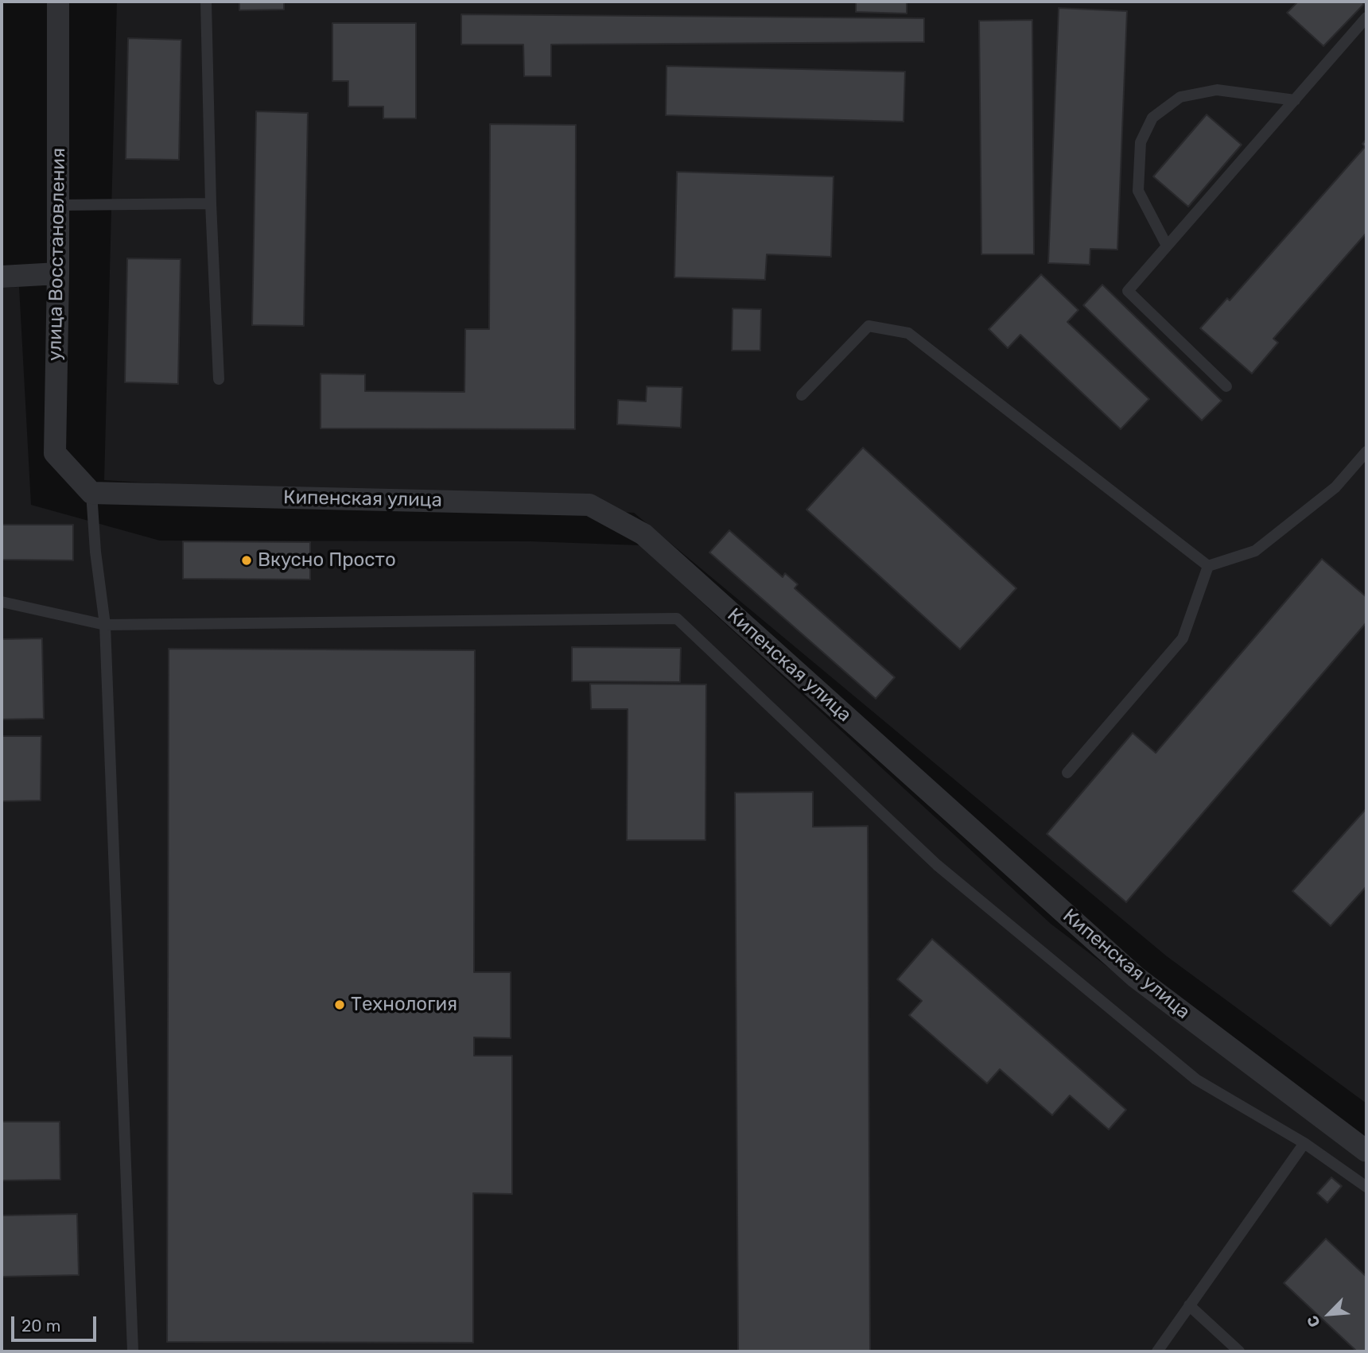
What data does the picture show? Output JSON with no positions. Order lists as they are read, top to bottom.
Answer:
{
  "streets": {
    "street": ["улица Восстановления", "Кипенская улица"]
  },
  "crossings": [
    ["улица Восстановления", "Кипенская улица"]
  ],
  "places": ["Вкусно Просто", "Технология"],
  "scale_bar": "20 m",
  "north": "bottom left"
}
